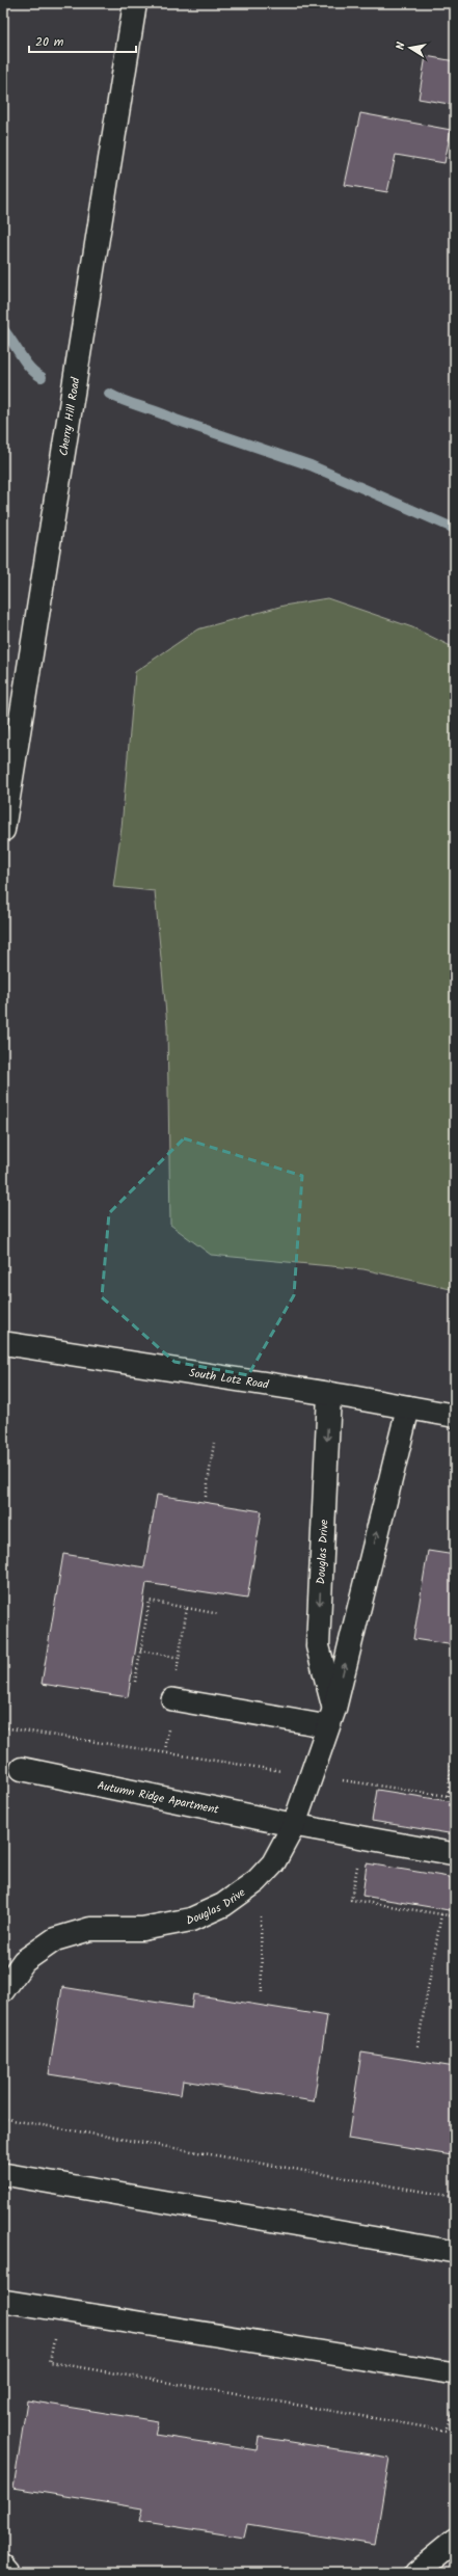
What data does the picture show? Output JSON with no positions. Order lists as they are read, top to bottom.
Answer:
{
  "streets": {
    "street": [
      "Cherry Hill Road",
      "South Lotz Road",
      "Douglas Drive",
      "Autumn Ridge Apartment"
    ]
  },
  "crossings": [
    ["South Lotz Road", "Douglas Drive"],
    ["Douglas Drive", "Autumn Ridge Apartment"]
  ],
  "scale_bar": "20 m",
  "north": "left"
}
